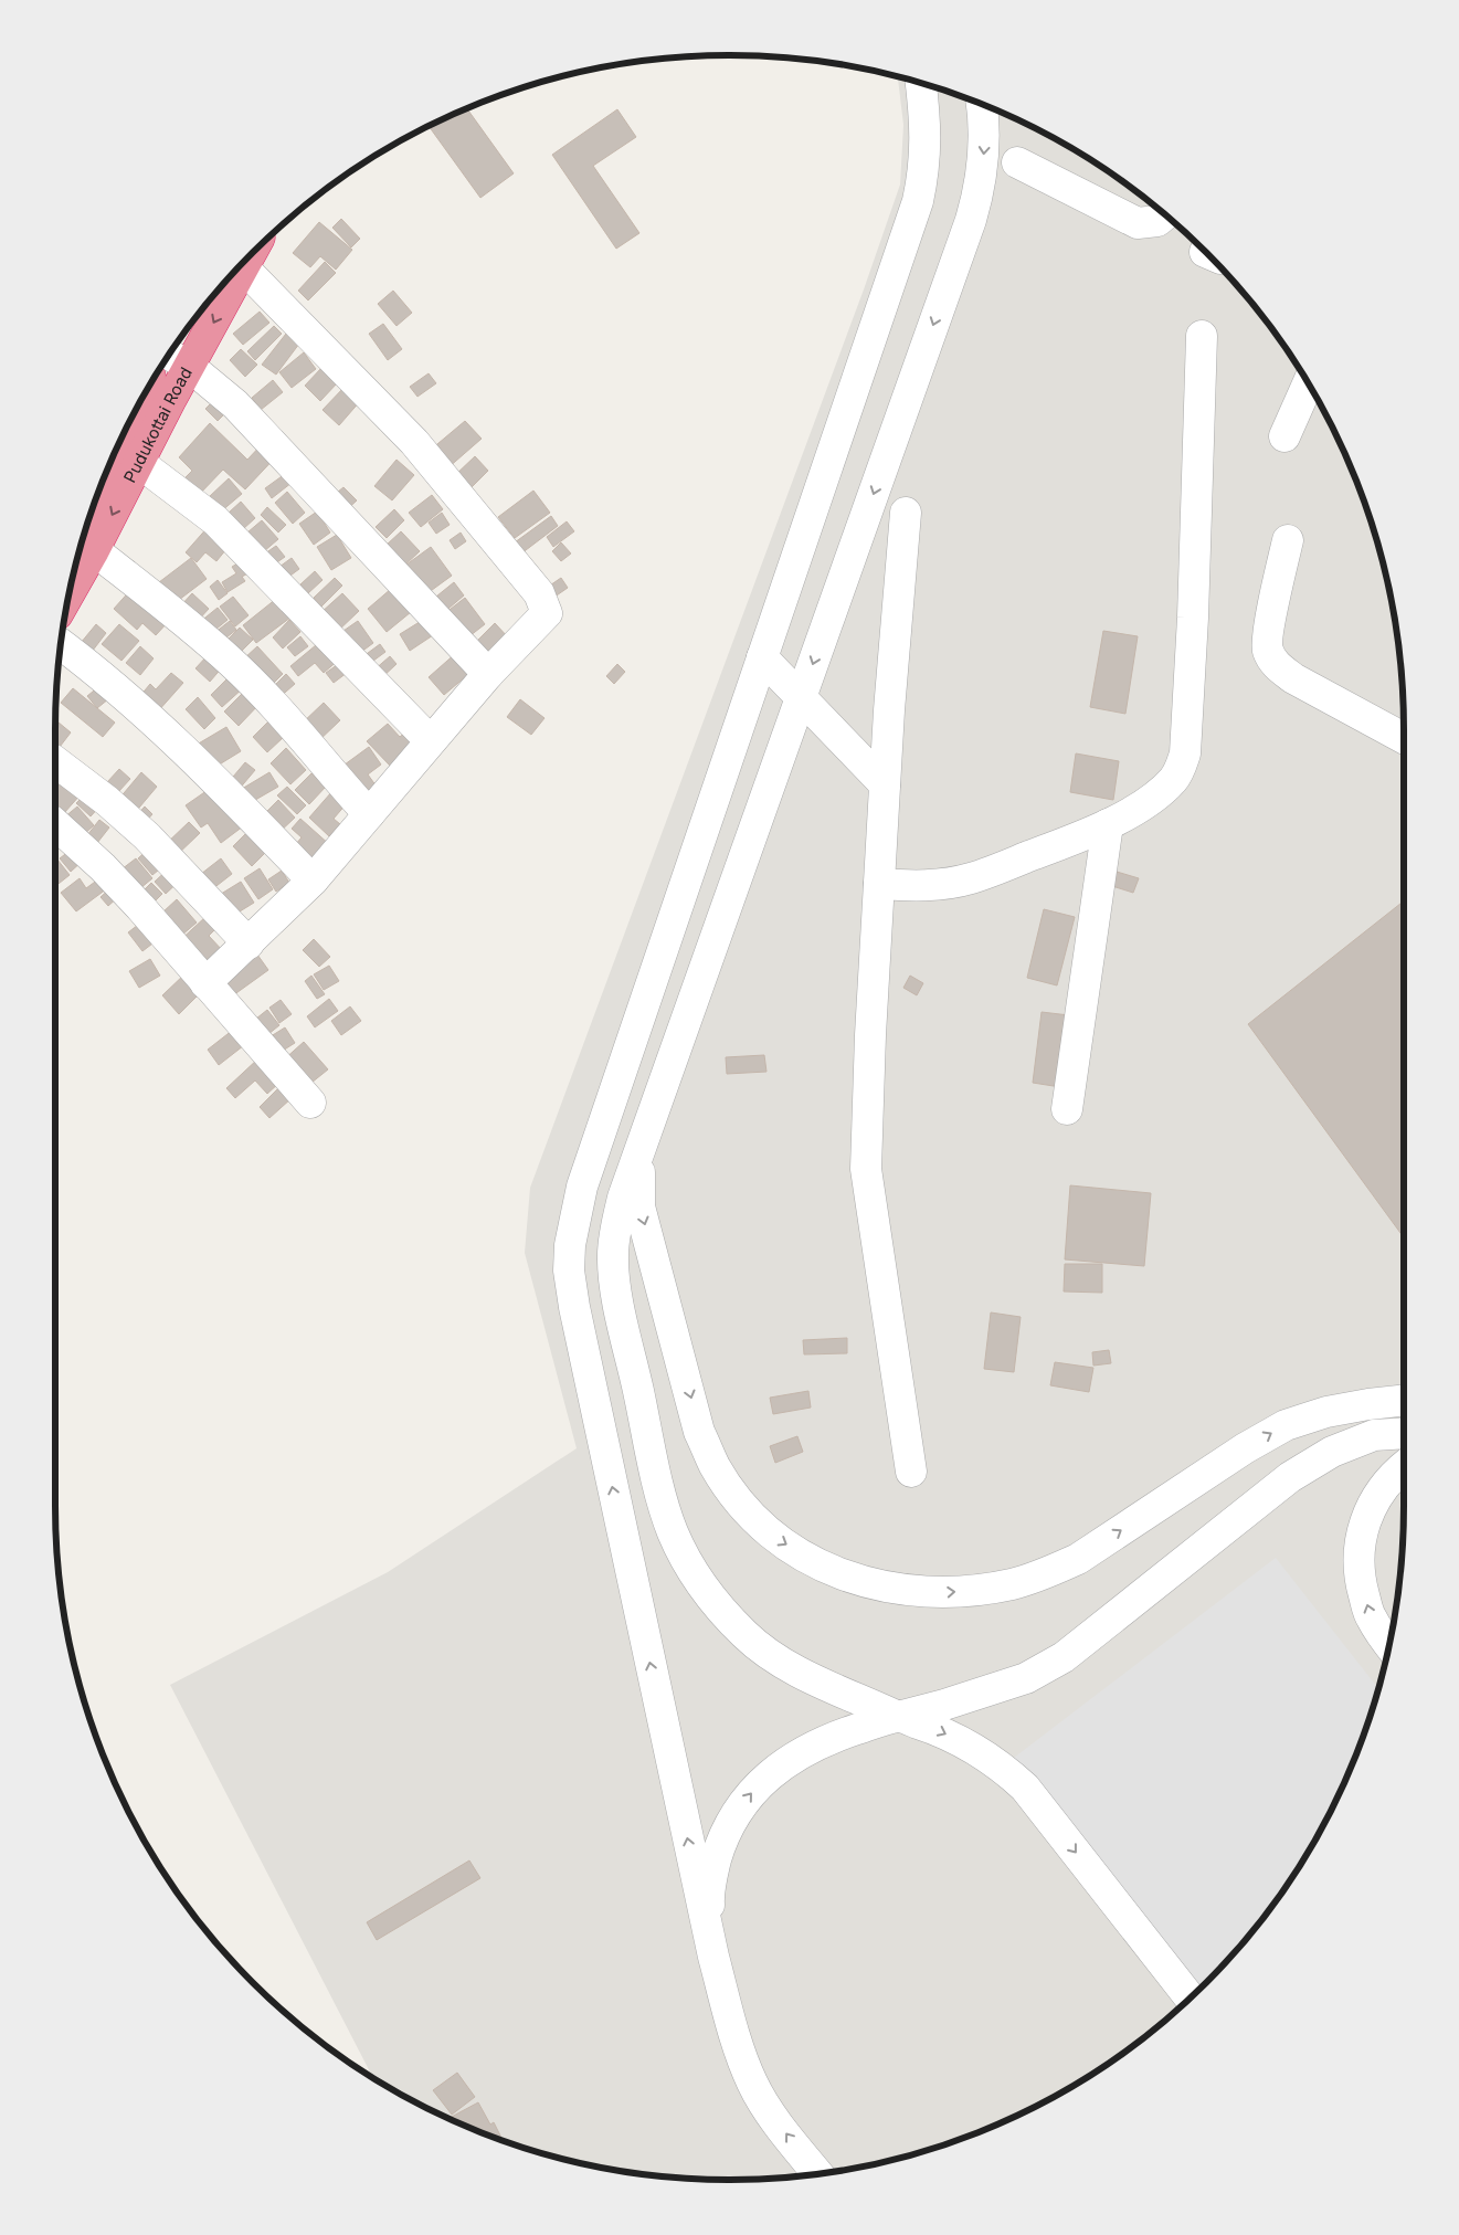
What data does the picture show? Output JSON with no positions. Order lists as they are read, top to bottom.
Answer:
{
  "streets": {
    "highway": ["Pudukottai Road"]
  },
  "one_way": ["Pudukottai Road"]
}
